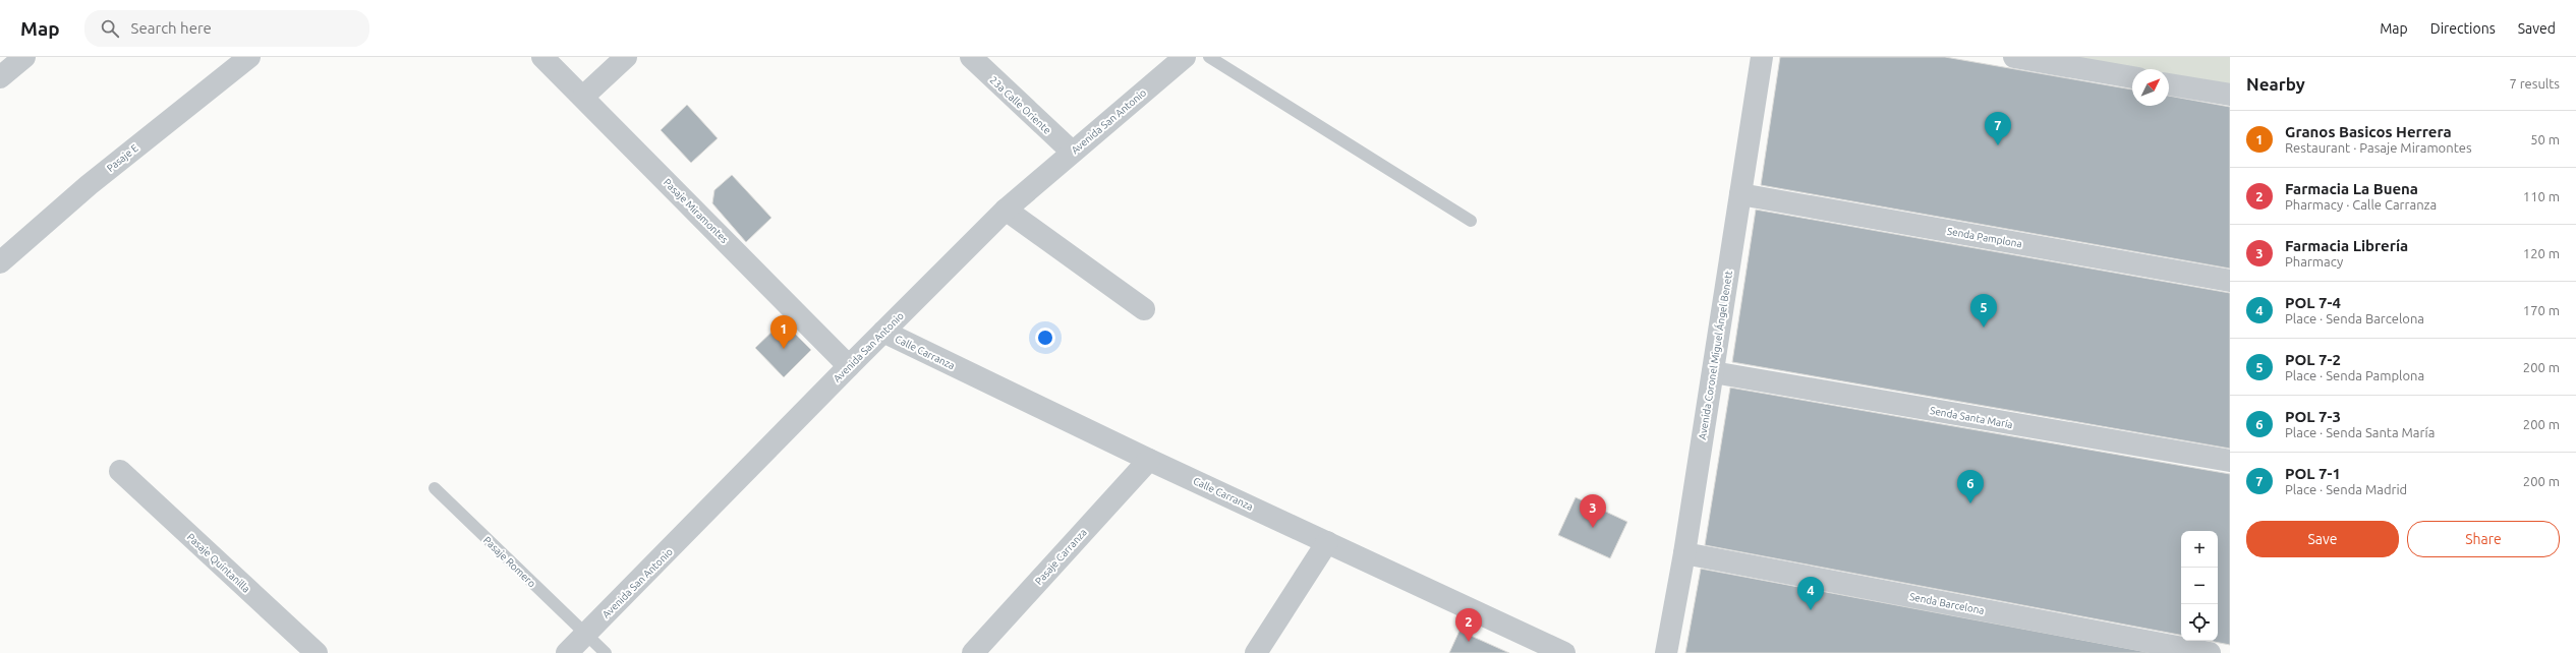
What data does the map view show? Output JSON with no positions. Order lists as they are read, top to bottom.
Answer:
{
  "streets": {
    "street": [
      "23a Calle Oriente",
      "Avenida San Antonio",
      "Pasaje E",
      "Pasaje Miramontes",
      "Senda Pamplona",
      "Calle Carranza",
      "Avenida Coronel Miguel Ángel Benett",
      "Senda Santa María",
      "Pasaje Carranza",
      "Pasaje Quintanilla",
      "Senda Barcelona"
    ],
    "lane": ["Pasaje Romero"]
  },
  "crossings": [
    ["23a Calle Oriente", "Avenida San Antonio"],
    ["Avenida San Antonio", "Pasaje Miramontes"],
    ["Avenida San Antonio", "Calle Carranza"],
    ["Avenida San Antonio", "Pasaje Romero"],
    ["Senda Pamplona", "Avenida Coronel Miguel Ángel Benett"],
    ["Calle Carranza", "Pasaje Carranza"],
    ["Avenida Coronel Miguel Ángel Benett", "Senda Santa María"],
    ["Avenida Coronel Miguel Ángel Benett", "Senda Barcelona"]
  ],
  "north": "top right",
  "page": {
    "header": "Map",
    "search": "Search here",
    "nav": ["Map", "Directions", "Saved"],
    "heading": ["Nearby", "7 results"],
    "list": [
      {
        "mark": "1",
        "name": "Granos Basicos Herrera",
        "note": "Restaurant · Pasaje Miramontes",
        "value": "50 m"
      },
      {
        "mark": "2",
        "name": "Farmacia La Buena",
        "note": "Pharmacy · Calle Carranza",
        "value": "110 m"
      },
      {
        "mark": "3",
        "name": "Farmacia Librería",
        "note": "Pharmacy",
        "value": "120 m"
      },
      {
        "mark": "4",
        "name": "POL 7-4",
        "note": "Place · Senda Barcelona",
        "value": "170 m"
      },
      {
        "mark": "5",
        "name": "POL 7-2",
        "note": "Place · Senda Pamplona",
        "value": "200 m"
      },
      {
        "mark": "6",
        "name": "POL 7-3",
        "note": "Place · Senda Santa María",
        "value": "200 m"
      },
      {
        "mark": "7",
        "name": "POL 7-1",
        "note": "Place · Senda Madrid",
        "value": "200 m"
      }
    ],
    "pins": [
      "7",
      "5",
      "1",
      "6",
      "3",
      "4",
      "2"
    ],
    "buttons": ["Save", "Share"],
    "map_buttons": ["+", "−"]
  }
}
